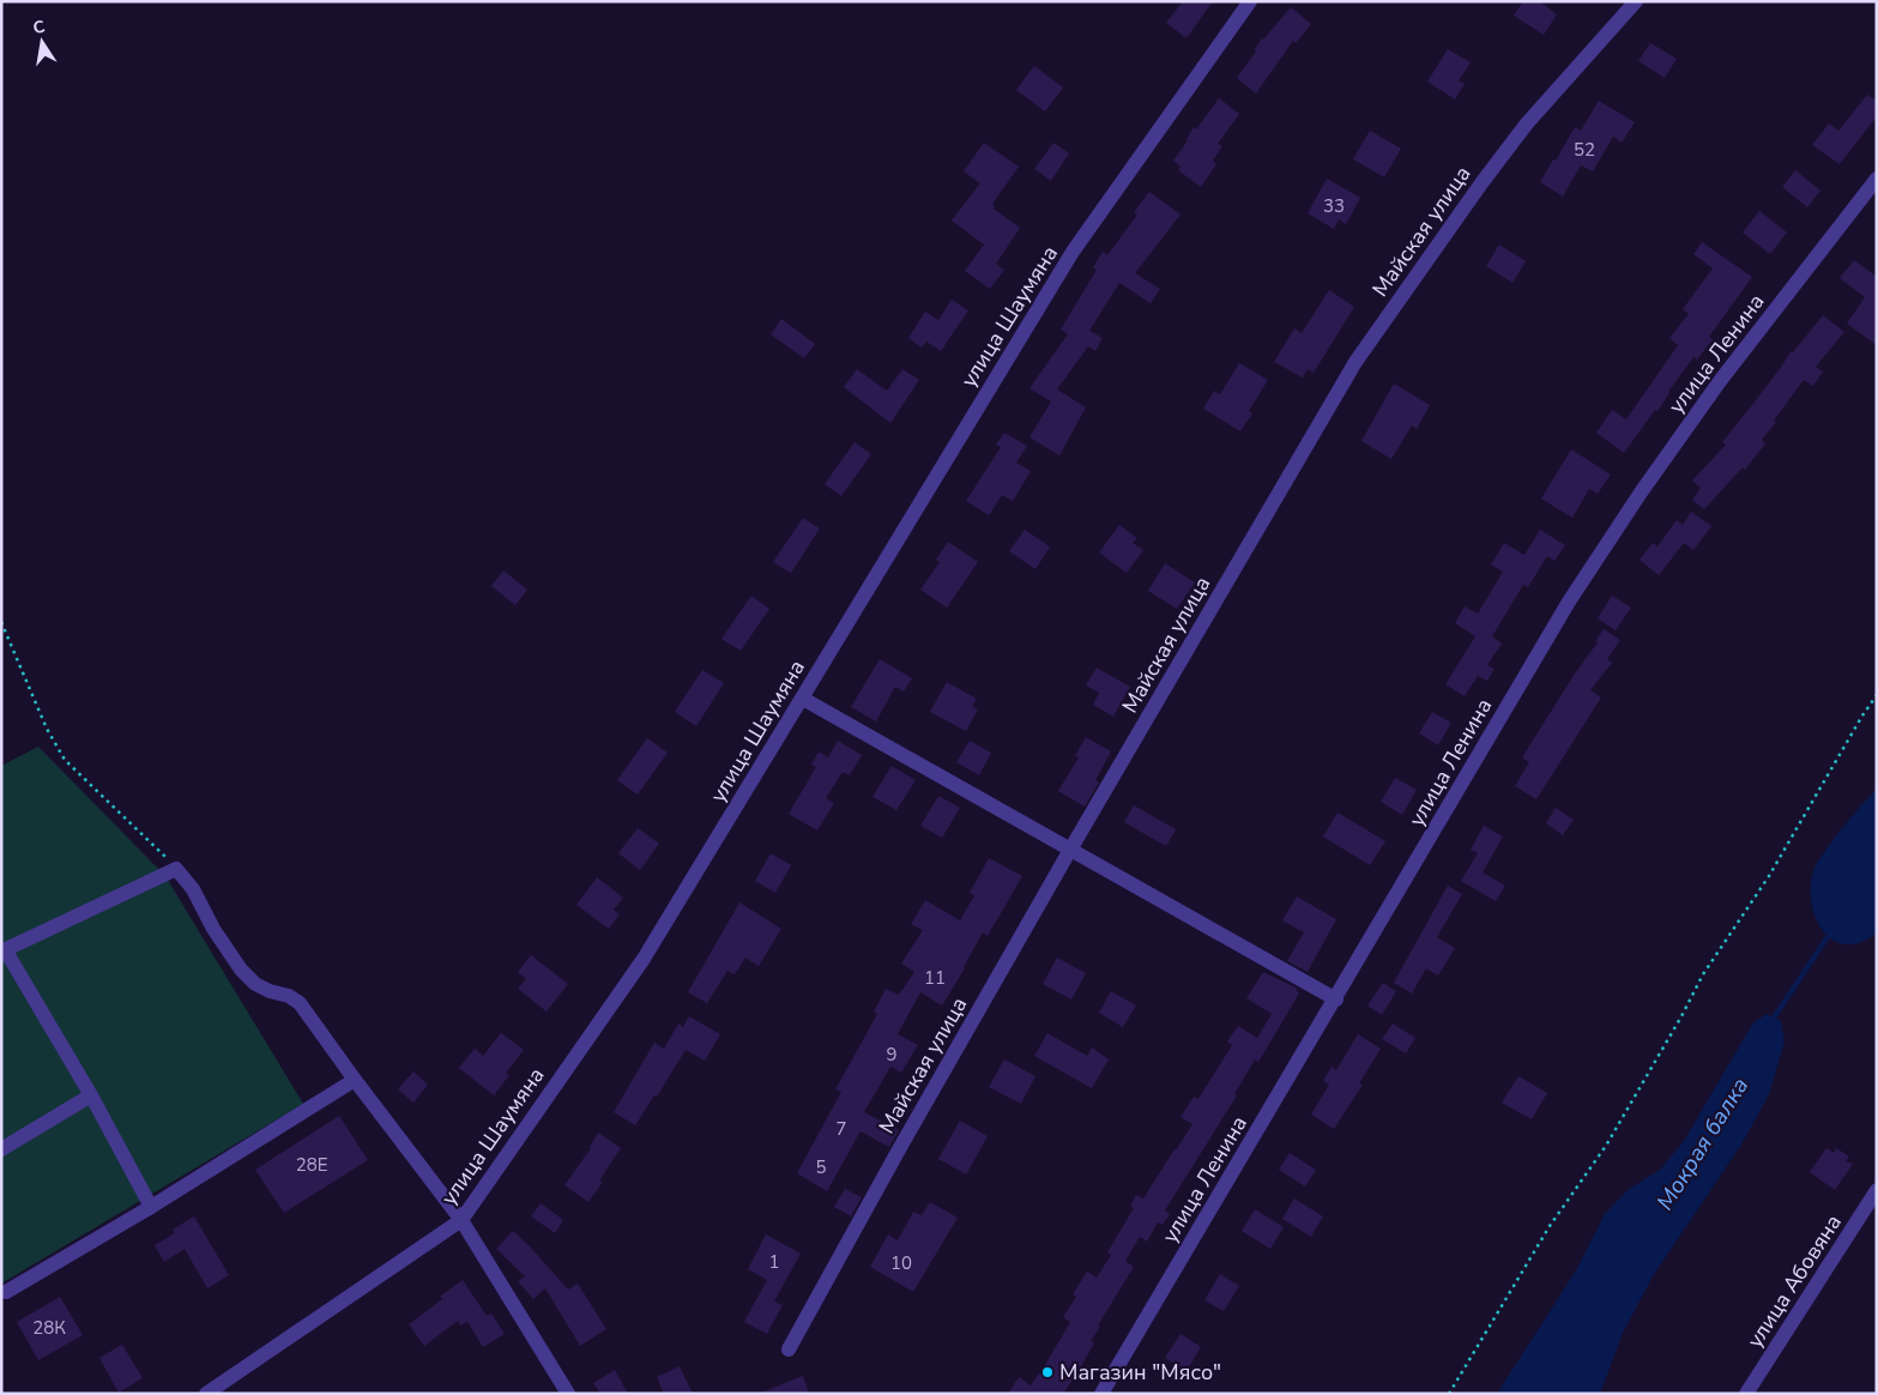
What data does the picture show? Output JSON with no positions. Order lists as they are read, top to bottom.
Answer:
{
  "streets": {
    "street": [
      "Майская улица",
      "улица Шаумяна",
      "улица Ленина",
      "улица Абовяна"
    ]
  },
  "water": ["Мокрая балка"],
  "places": ["Магазин \"Мясо\""],
  "house_numbers": [
    "52",
    "33",
    "11",
    "9",
    "7",
    "28Е",
    "5",
    "1",
    "10",
    "28К"
  ],
  "north": "top"
}
